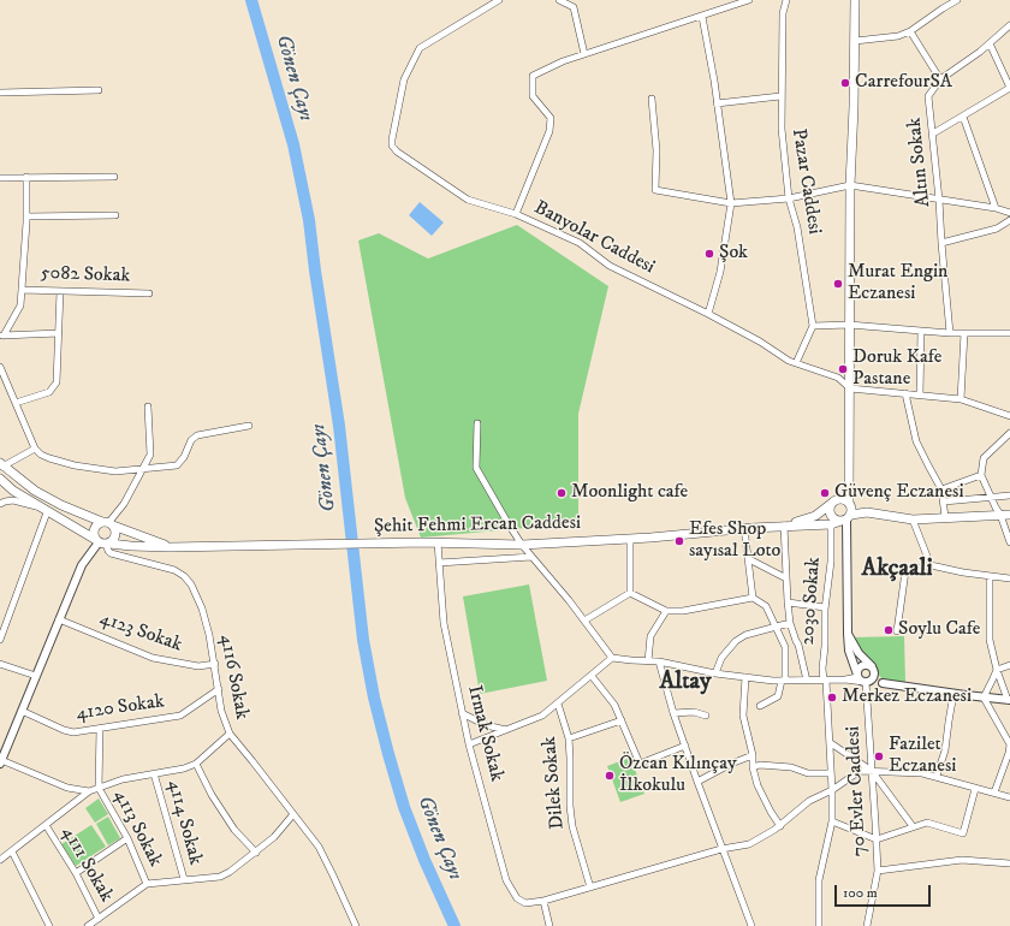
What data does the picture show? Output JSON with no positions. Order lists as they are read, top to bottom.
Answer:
{
  "streets": {
    "main road": ["Şehit Fehmi Ercan Caddesi"],
    "street": [
      "Altın Sokak",
      "Pazar Caddesi",
      "Banyolar Caddesi",
      "5082 Sokak",
      "2030 Sokak",
      "4123 Sokak",
      "4116 Sokak",
      "4120 Sokak",
      "Irmak Sokak",
      "Dilek Sokak",
      "70 Evler Caddesi",
      "4114 Sokak",
      "4113 Sokak",
      "4111 Sokak"
    ]
  },
  "crossings": [
    ["Şehit Fehmi Ercan Caddesi", "2030 Sokak"],
    ["Şehit Fehmi Ercan Caddesi", "4116 Sokak"],
    ["Şehit Fehmi Ercan Caddesi", "Irmak Sokak"],
    ["2030 Sokak", "Irmak Sokak"],
    ["4123 Sokak", "4116 Sokak"],
    ["4116 Sokak", "4120 Sokak"],
    ["Irmak Sokak", "Dilek Sokak"],
    ["Irmak Sokak", "70 Evler Caddesi"]
  ],
  "districts": ["Akçaali", "Altay"],
  "water": ["Gönen Çayı"],
  "places": [
    "CarrefourSA",
    "Şok",
    "Murat Engin Eczanesi",
    "Doruk Kafe Pastane",
    "Moonlight cafe",
    "Güvenç Eczanesi",
    "Efes Shop sayısal Loto",
    "Soylu Cafe",
    "Merkez Eczanesi",
    "Fazilet Eczanesi",
    "Özcan Kılınçay İlkokulu"
  ],
  "scale_bar": "100 m"
}
